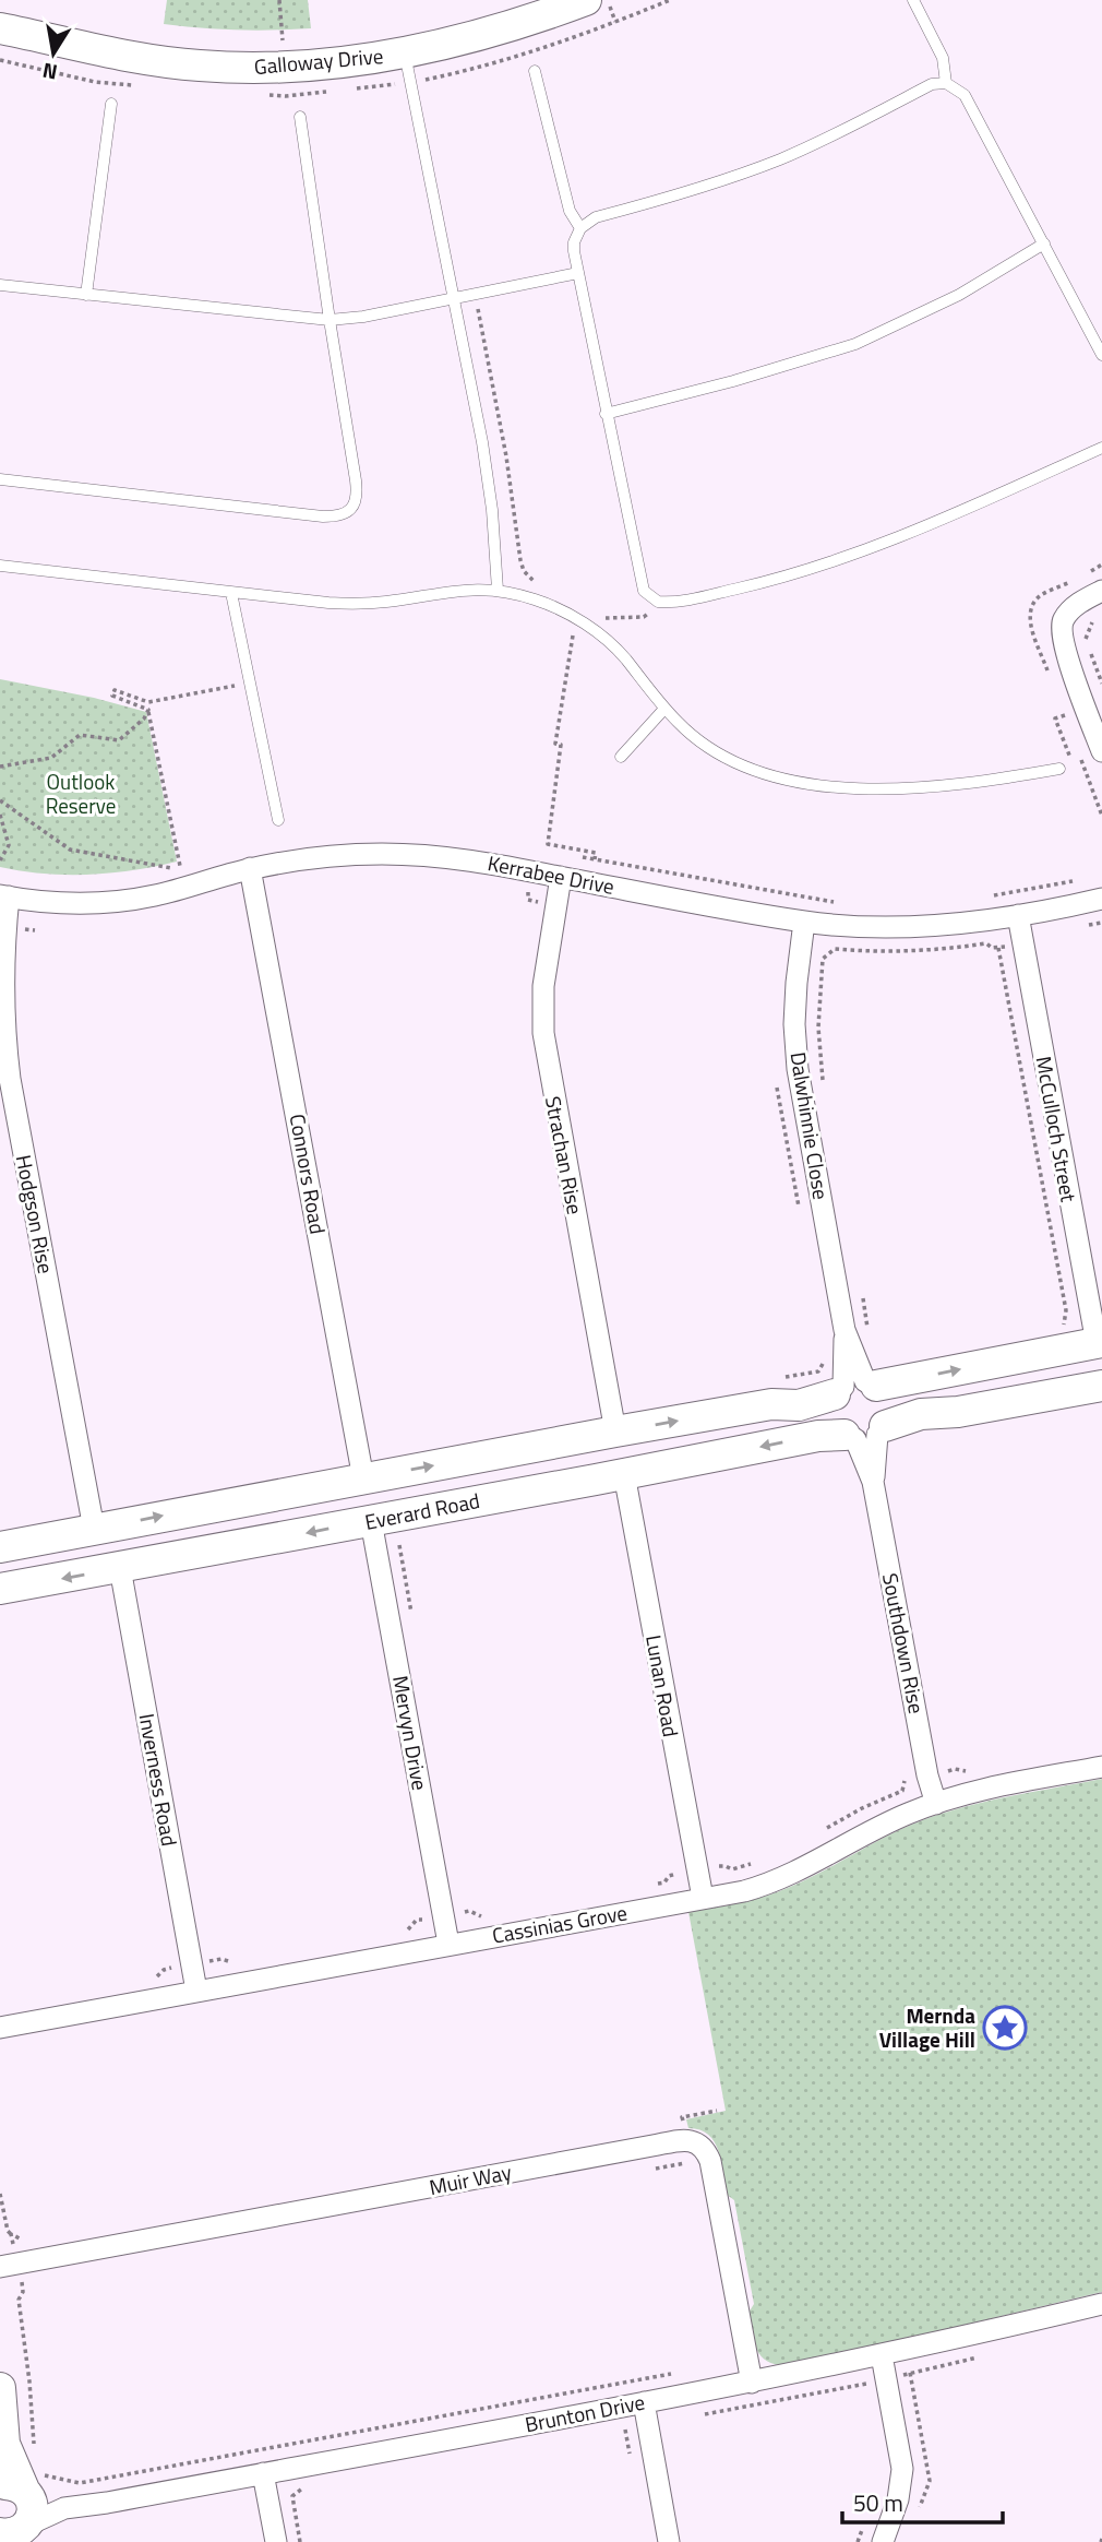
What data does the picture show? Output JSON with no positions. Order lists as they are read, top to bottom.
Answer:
{
  "streets": {
    "street": [
      "Galloway Drive",
      "Kerrabee Drive",
      "Dalwhinnie Close",
      "McCulloch Street",
      "Strachan Rise",
      "Connors Road",
      "Hodgson Rise",
      "Everard Road",
      "Southdown Rise",
      "Lunan Road",
      "Mervyn Drive",
      "Inverness Road",
      "Cassinias Grove",
      "Muir Way",
      "Brunton Drive"
    ]
  },
  "crossings": [
    ["Kerrabee Drive", "Dalwhinnie Close"],
    ["Kerrabee Drive", "McCulloch Street"],
    ["Kerrabee Drive", "Strachan Rise"],
    ["Kerrabee Drive", "Connors Road"],
    ["Kerrabee Drive", "Hodgson Rise"],
    ["Dalwhinnie Close", "Everard Road"],
    ["Dalwhinnie Close", "Southdown Rise"],
    ["McCulloch Street", "Everard Road"],
    ["Strachan Rise", "Everard Road"],
    ["Connors Road", "Everard Road"],
    ["Hodgson Rise", "Everard Road"],
    ["Everard Road", "Southdown Rise"],
    ["Everard Road", "Lunan Road"],
    ["Everard Road", "Mervyn Drive"],
    ["Everard Road", "Inverness Road"],
    ["Southdown Rise", "Cassinias Grove"],
    ["Lunan Road", "Cassinias Grove"],
    ["Mervyn Drive", "Cassinias Grove"],
    ["Inverness Road", "Cassinias Grove"],
    ["Muir Way", "Brunton Drive"]
  ],
  "parks": ["Outlook Reserve"],
  "places": {
    "place": ["Mernda Village Hill"]
  },
  "scale_bar": "50 m",
  "north": "bottom"
}
